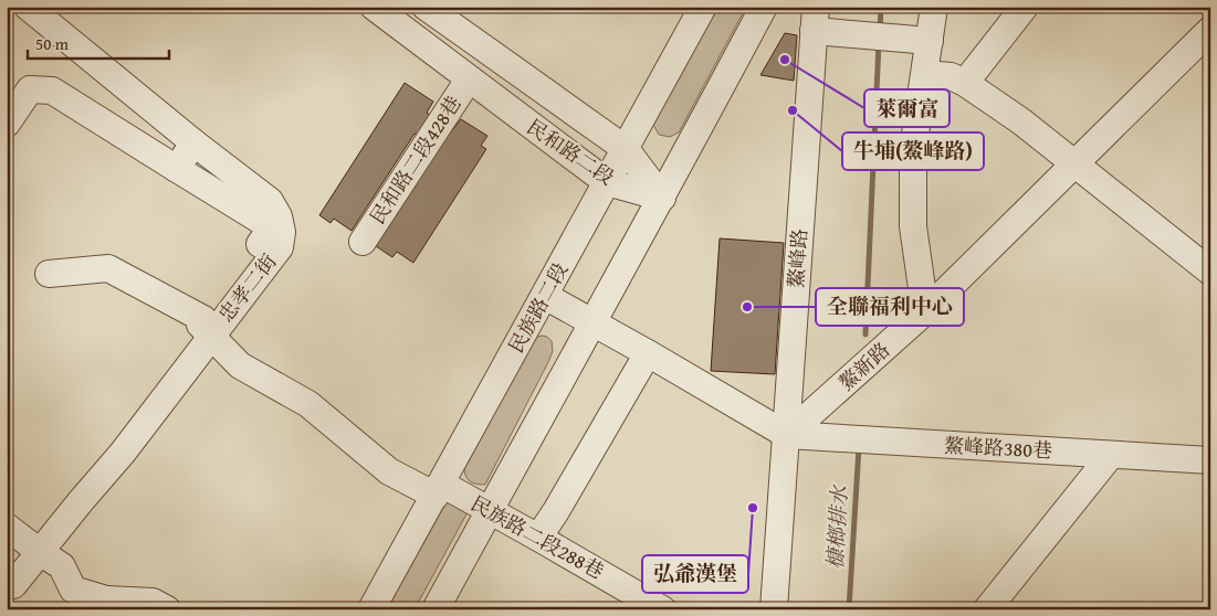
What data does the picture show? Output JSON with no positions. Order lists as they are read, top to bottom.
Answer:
{
  "streets": {
    "street": [
      "民和路二段",
      "民和路二段428巷",
      "鰲峰路",
      "忠孝二街",
      "民族路二段",
      "鰲新路",
      "鰲峰路380巷",
      "民族路二段288巷"
    ]
  },
  "crossings": [
    ["民和路二段", "民和路二段428巷"],
    ["民和路二段", "民族路二段"],
    ["鰲峰路", "鰲新路"],
    ["鰲峰路", "鰲峰路380巷"],
    ["忠孝二街", "民族路二段288巷"],
    ["民族路二段", "民族路二段288巷"],
    ["鰲新路", "鰲峰路380巷"]
  ],
  "water": ["槺榔排水"],
  "places": [
    "萊爾富",
    "牛埔(鰲峰路)",
    "全聯福利中心",
    "弘爺漢堡"
  ],
  "scale_bar": "50 m"
}
